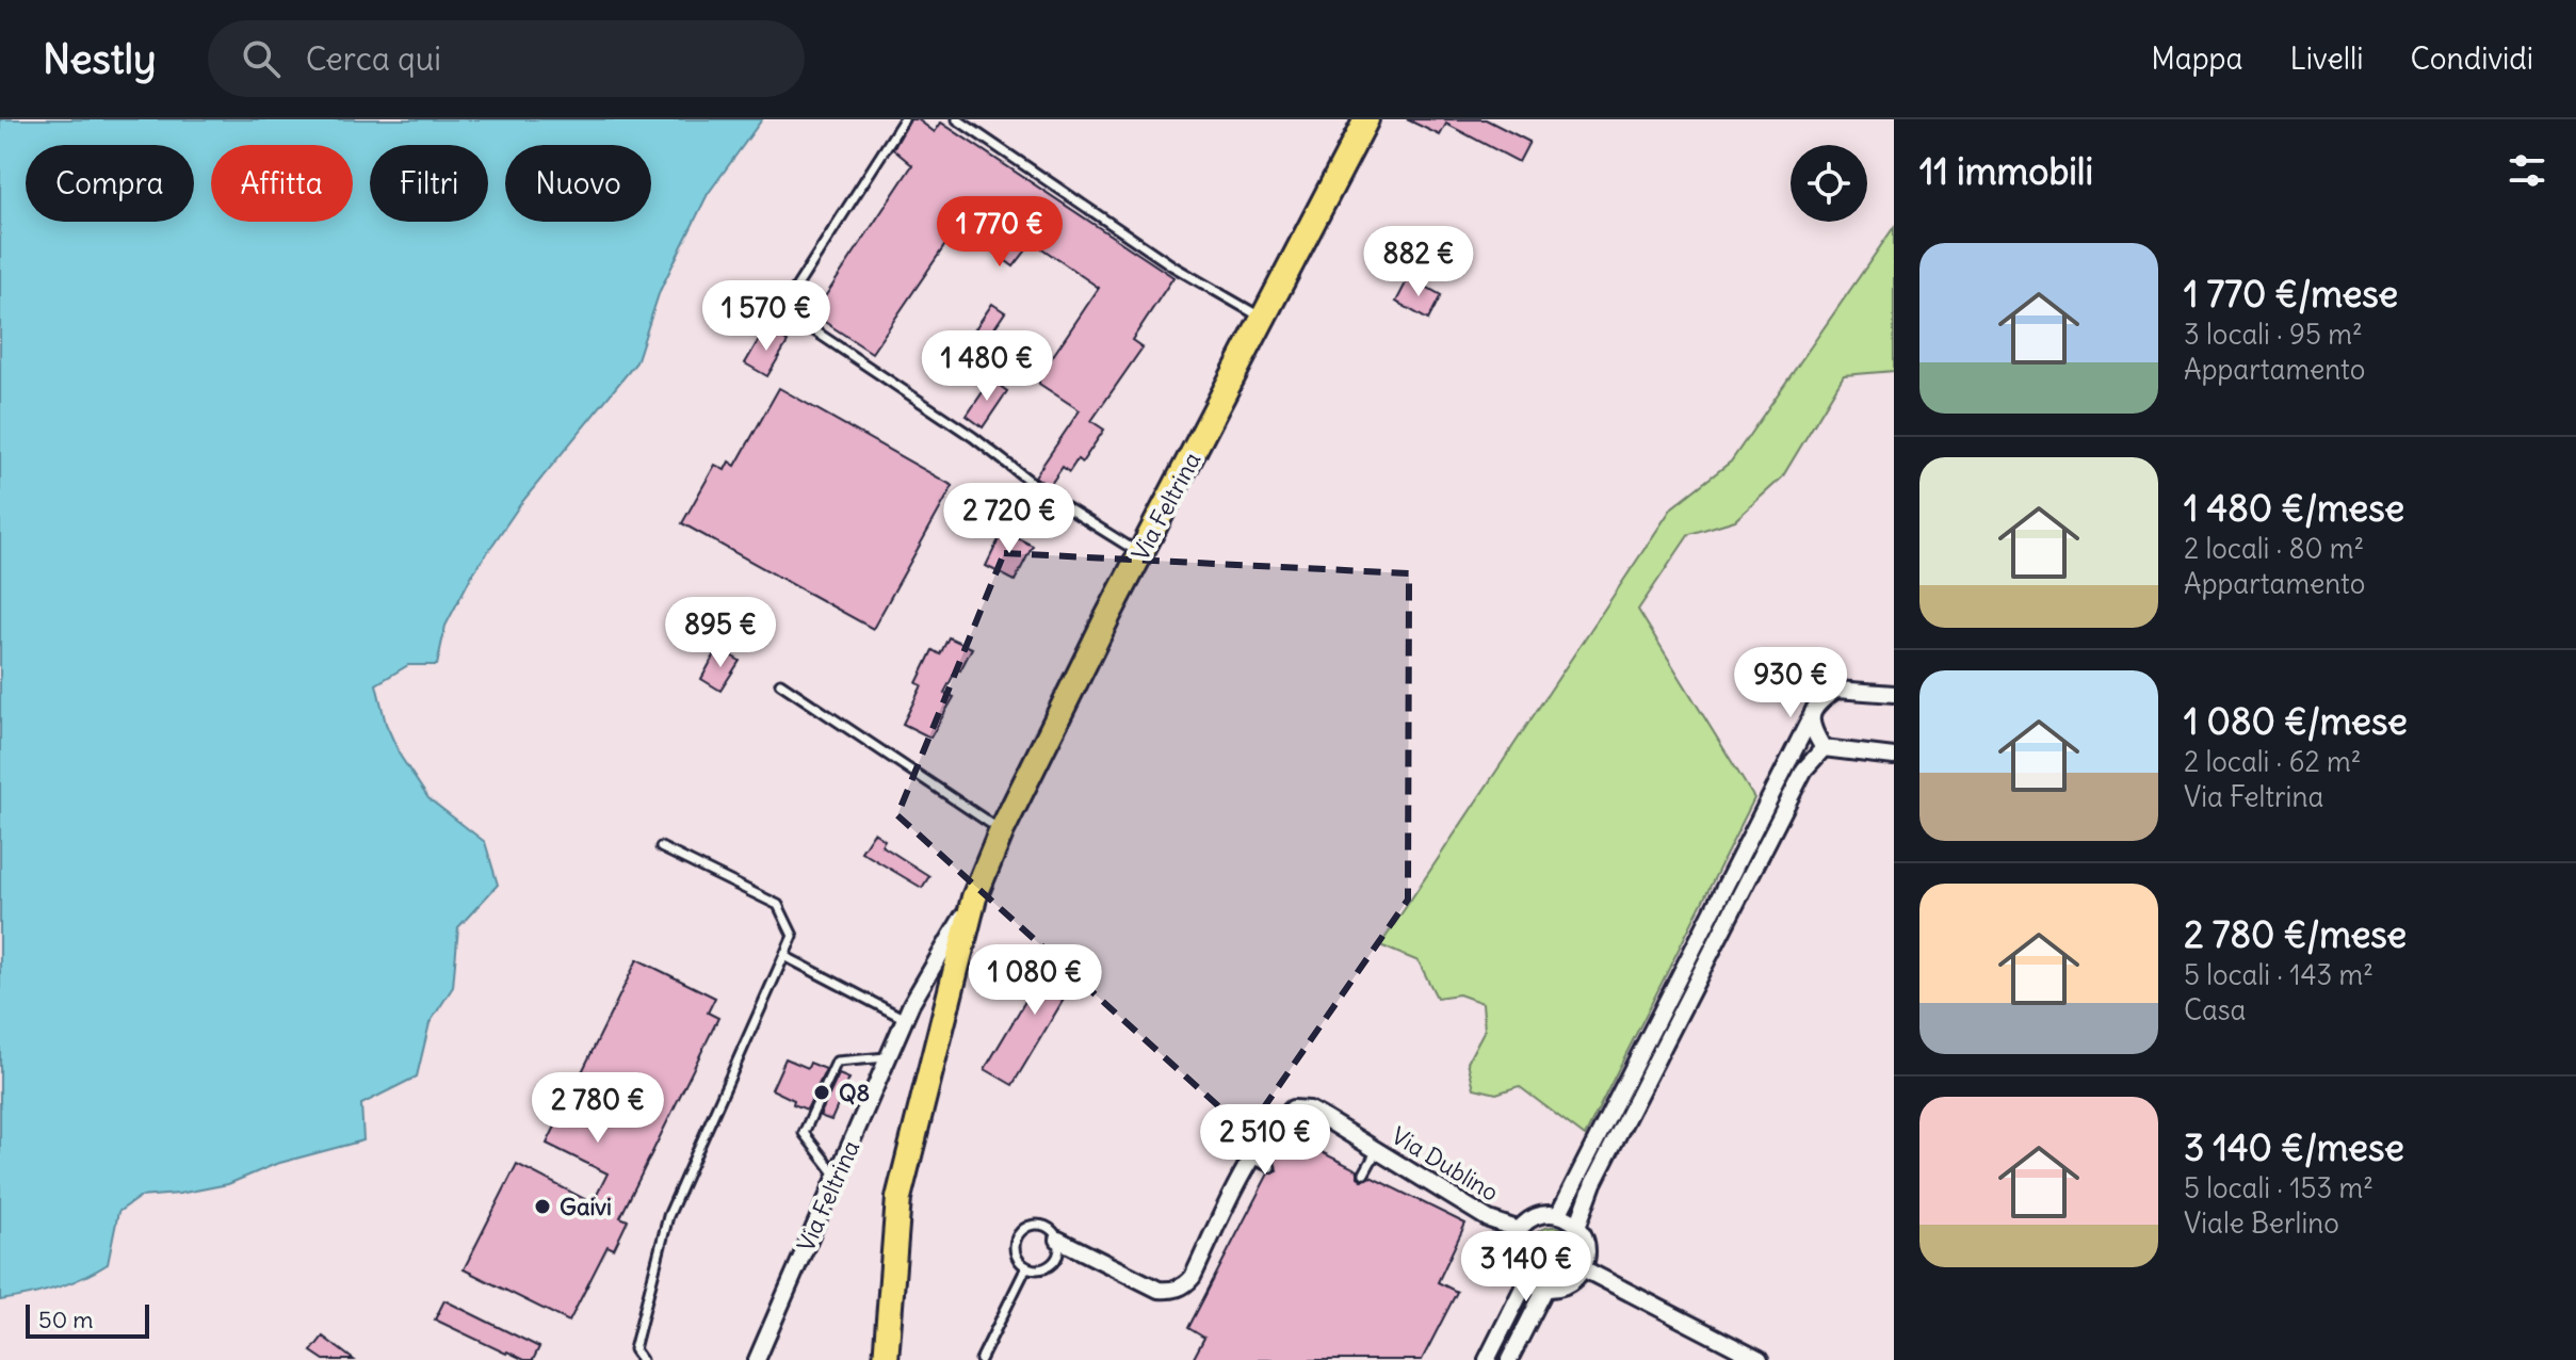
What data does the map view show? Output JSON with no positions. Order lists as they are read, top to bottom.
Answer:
{
  "streets": {
    "main road": ["Via Feltrina"],
    "street": ["Via Dublino"]
  },
  "places": ["Q8", "Gaivi"],
  "scale_bar": "50 m",
  "page": {
    "header": "Nestly",
    "search": "Cerca qui",
    "nav": ["Mappa", "Livelli", "Condividi"],
    "heading": "11 immobili",
    "chip": [
      "Compra",
      "Affitta",
      "Filtri",
      "Nuovo"
    ],
    "price": [
      "1 770 €",
      "882 €",
      "1 570 €",
      "1 480 €",
      "2 720 €",
      "895 €",
      "930 €",
      "1 080 €",
      "2 780 €",
      "2 510 €",
      "3 140 €"
    ],
    "list": [
      {
        "name": "1 770 €/mese",
        "note": "3 locali · 95 m² · Appartamento"
      },
      {
        "name": "1 480 €/mese",
        "note": "2 locali · 80 m² · Appartamento"
      },
      {
        "name": "1 080 €/mese",
        "note": "2 locali · 62 m² · Via Feltrina"
      },
      {
        "name": "2 780 €/mese",
        "note": "5 locali · 143 m² · Casa"
      },
      {
        "name": "3 140 €/mese",
        "note": "5 locali · 153 m² · Viale Berlino"
      }
    ],
    "scale": "50 m"
  }
}
